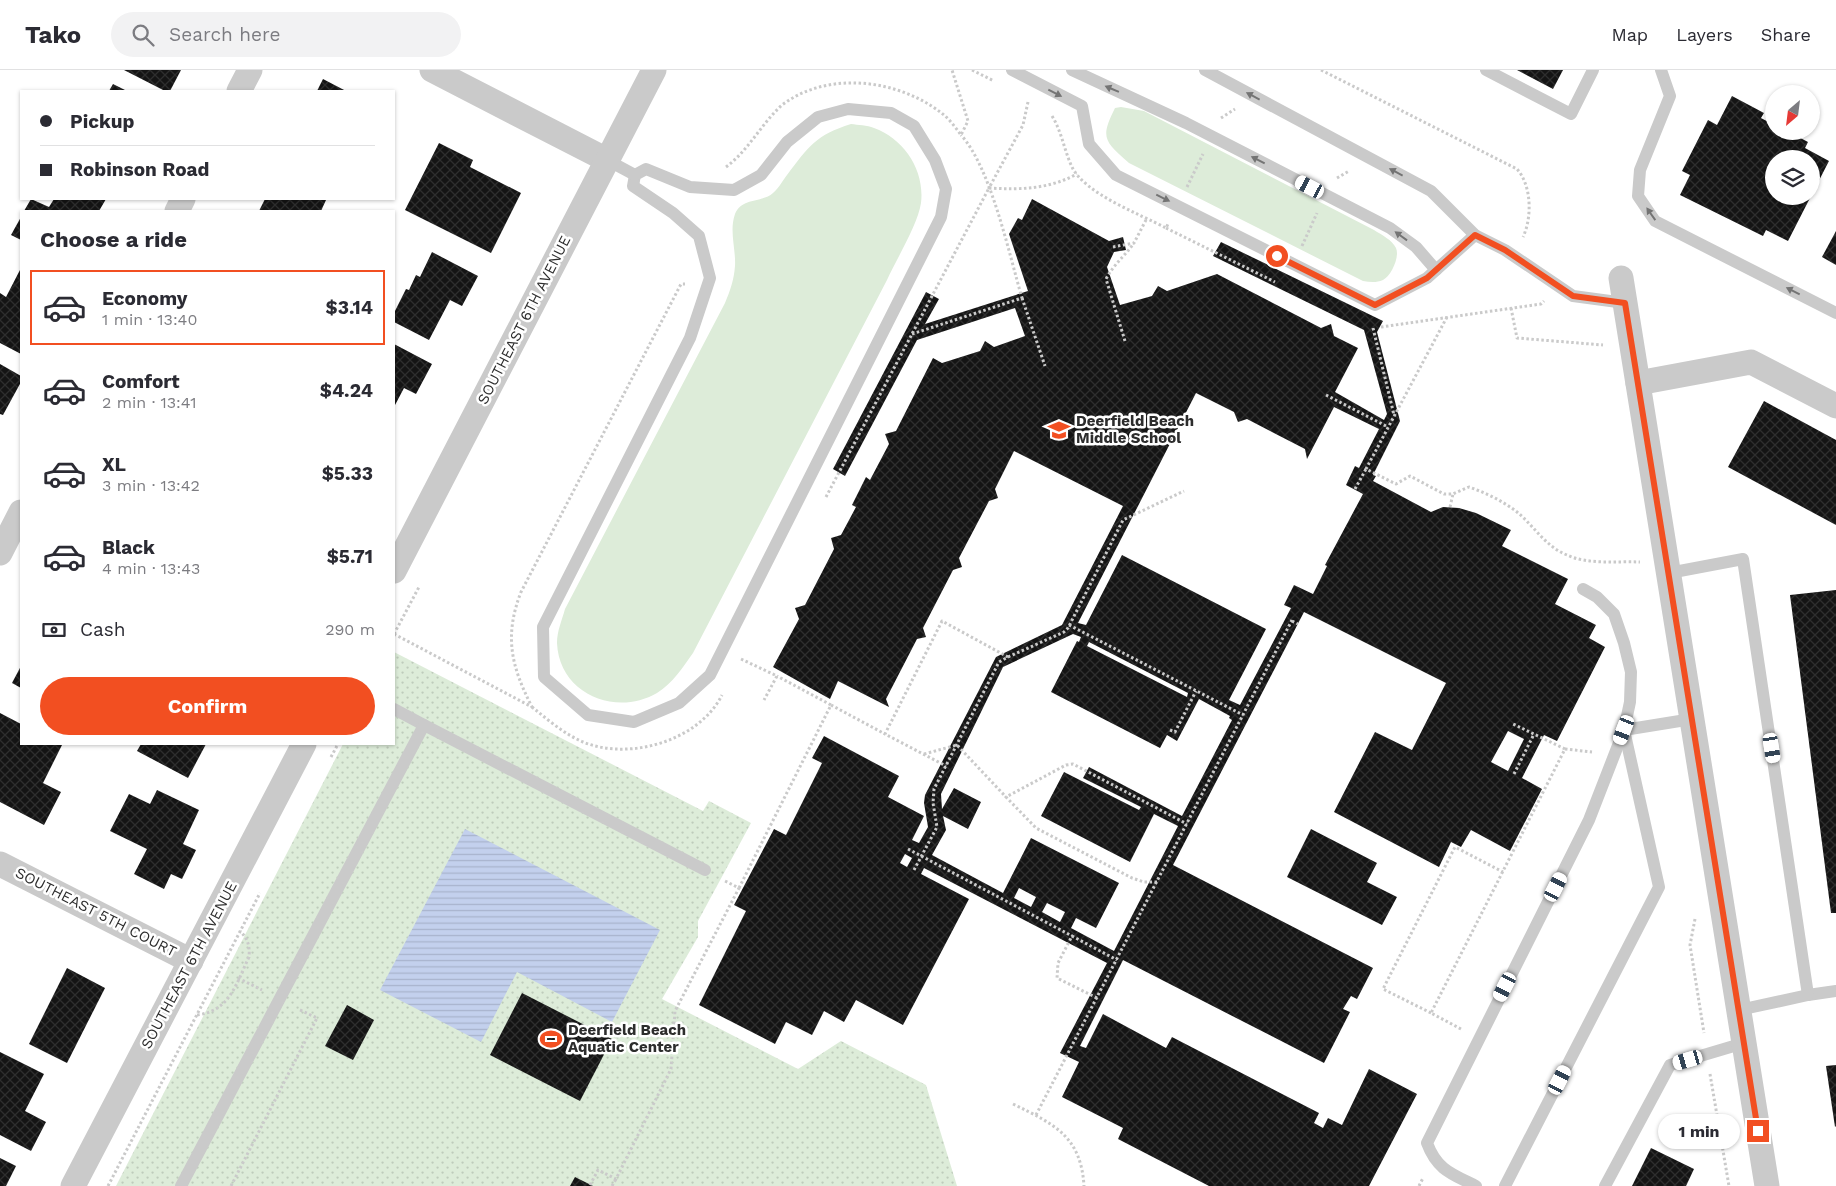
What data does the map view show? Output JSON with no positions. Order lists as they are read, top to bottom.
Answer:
{
  "streets": {
    "street": ["SOUTHEAST 6TH AVENUE", "SOUTHEAST 5TH COURT"]
  },
  "crossings": [
    ["SOUTHEAST 6TH AVENUE", "SOUTHEAST 5TH COURT"]
  ],
  "places": {
    "school or university": ["Deerfield Beach Middle School"],
    "sports": ["Deerfield Beach Aquatic Center"]
  },
  "north": "bottom left",
  "page": {
    "header": "Tako",
    "search": "Search here",
    "nav": ["Map", "Layers", "Share"],
    "banner": ["Pickup", "Robinson Road"],
    "heading": "Choose a ride",
    "list": [
      {
        "name": "Economy",
        "note": "1 min · 13:40",
        "value": "$3.14"
      },
      {
        "name": "Comfort",
        "note": "2 min · 13:41",
        "value": "$4.24"
      },
      {
        "name": "XL",
        "note": "3 min · 13:42",
        "value": "$5.33"
      },
      {
        "name": "Black",
        "note": "4 min · 13:43",
        "value": "$5.71"
      }
    ],
    "pay": ["Cash", "290 m"],
    "buttons": "Confirm",
    "bubble": "1 min"
  }
}
